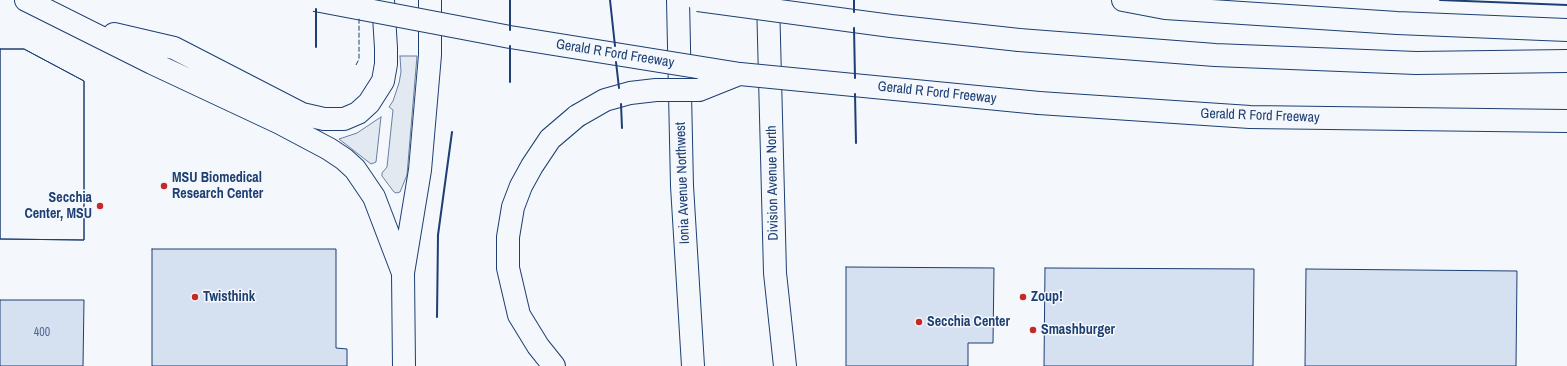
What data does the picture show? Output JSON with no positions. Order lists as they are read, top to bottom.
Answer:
{
  "streets": {
    "main road": ["Gerald R Ford Freeway", "Ionia Avenue Northwest", "Division Avenue North"]
  },
  "places": [
    "MSU Biomedical Research Center",
    "Secchia Center, MSU",
    "Twisthink",
    "Zoup!",
    "Secchia Center",
    "Smashburger"
  ],
  "house_numbers": ["400"]
}
